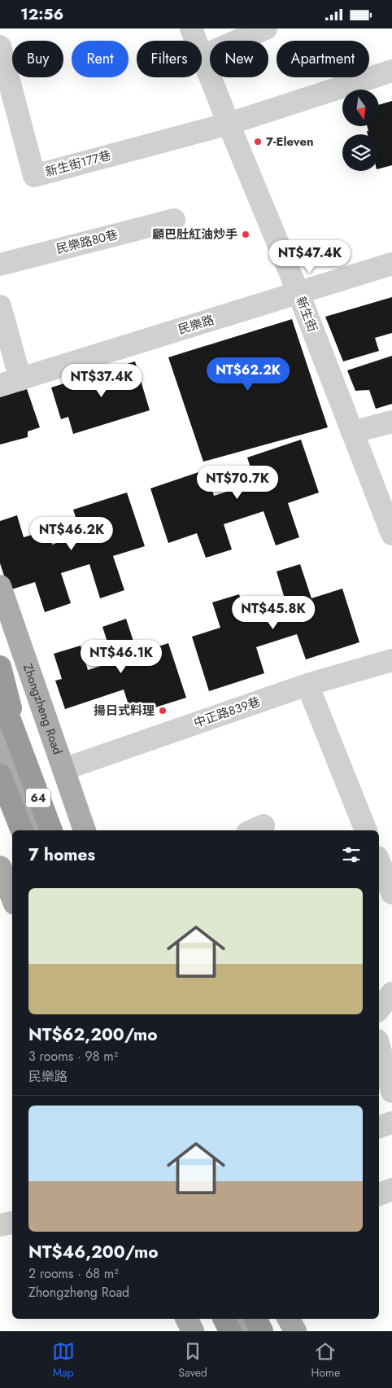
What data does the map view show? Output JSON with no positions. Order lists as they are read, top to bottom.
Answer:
{
  "streets": {
    "highway": ["64"],
    "main road": ["Zhongzheng Road"],
    "street": [
      "新生街177巷",
      "民樂路80巷",
      "新生街",
      "民樂路",
      "中正路839巷"
    ]
  },
  "crossings": [
    ["新生街177巷", "新生街"],
    ["新生街", "民樂路"],
    ["Zhongzheng Road", "中正路839巷"]
  ],
  "places": ["7-Eleven", "顧巴肚紅油炒手", "揚日式料理"],
  "north": "bottom",
  "page": {
    "status": "12:56",
    "chip": [
      "Buy",
      "Rent",
      "Filters",
      "New",
      "Apartment"
    ],
    "price": [
      "NT$47.4K",
      "NT$62.2K",
      "NT$37.4K",
      "NT$70.7K",
      "NT$46.2K",
      "NT$45.8K",
      "NT$46.1K"
    ],
    "heading": "7 homes",
    "list": [
      {
        "name": "NT$62,200/mo",
        "note": "3 rooms · 98 m² · 民樂路"
      },
      {
        "name": "NT$46,200/mo",
        "note": "2 rooms · 68 m² · Zhongzheng Road"
      }
    ],
    "tabs": ["Map", "Saved", "Home"]
  }
}
